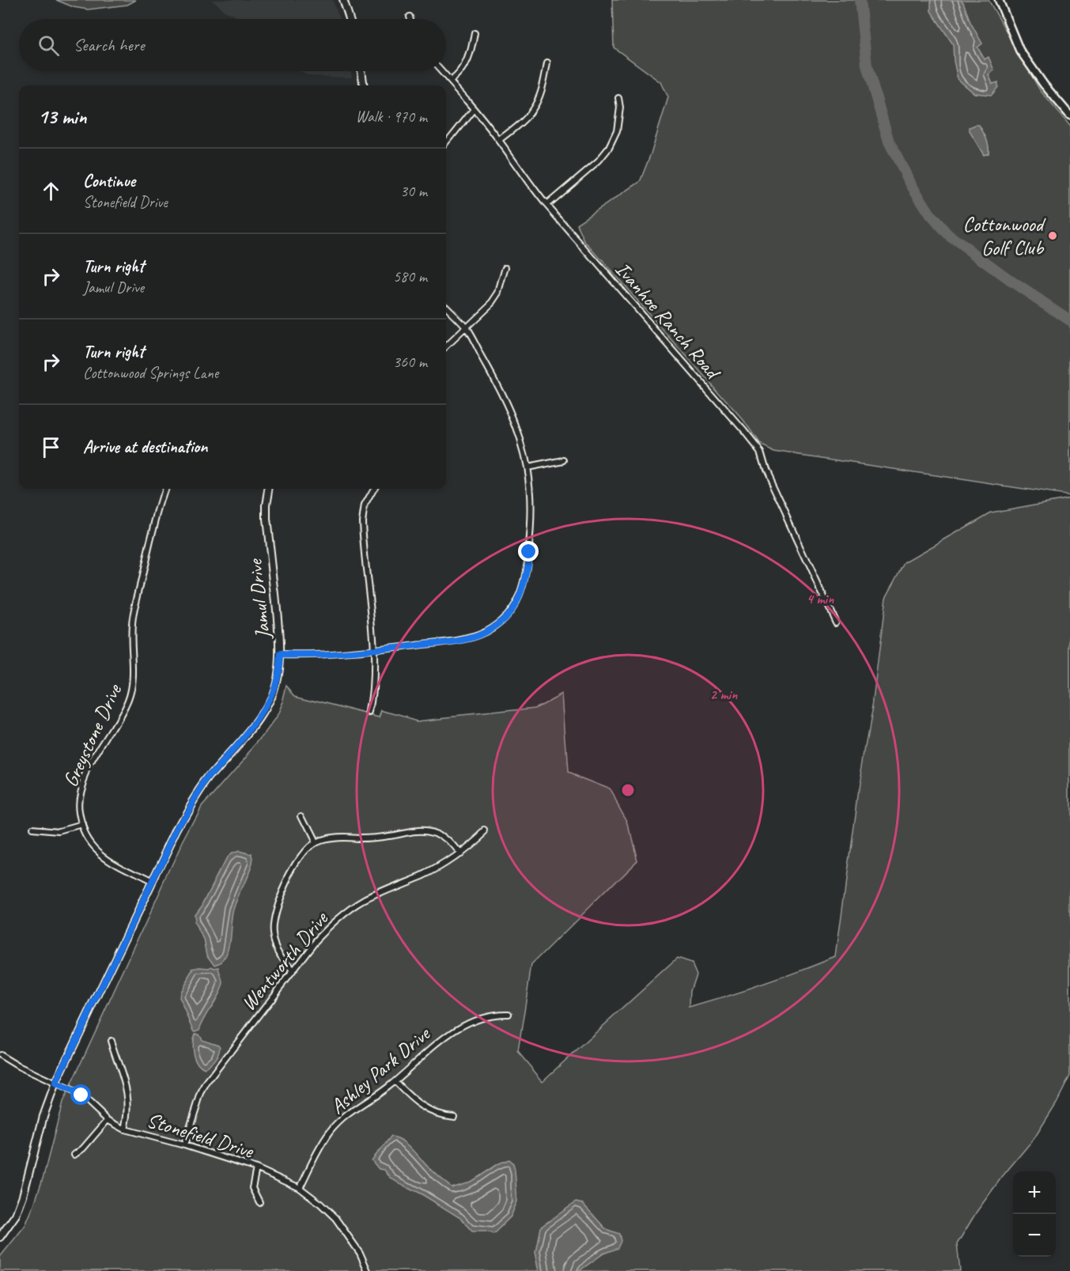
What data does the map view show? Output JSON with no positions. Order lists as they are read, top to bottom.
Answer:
{
  "streets": {
    "street": [
      "Ivanhoe Ranch Road",
      "Jamul Drive",
      "Greystone Drive",
      "Wentworth Drive",
      "Ashley Park Drive",
      "Stonefield Drive"
    ]
  },
  "crossings": [
    ["Jamul Drive", "Greystone Drive"],
    ["Jamul Drive", "Stonefield Drive"],
    ["Wentworth Drive", "Stonefield Drive"],
    ["Ashley Park Drive", "Stonefield Drive"]
  ],
  "places": ["Cottonwood Golf Club"],
  "page": {
    "search": "Search here",
    "heading": ["13 min", "Walk · 970 m"],
    "list": [
      ["Continue", "Stonefield Drive", "30 m"],
      ["Turn right", "Jamul Drive", "580 m"],
      ["Turn right", "Cottonwood Springs Lane", "360 m"],
      "Arrive at destination"
    ],
    "map_buttons": ["+", "−"]
  },
  "rings": ["4 min", "2 min"]
}
